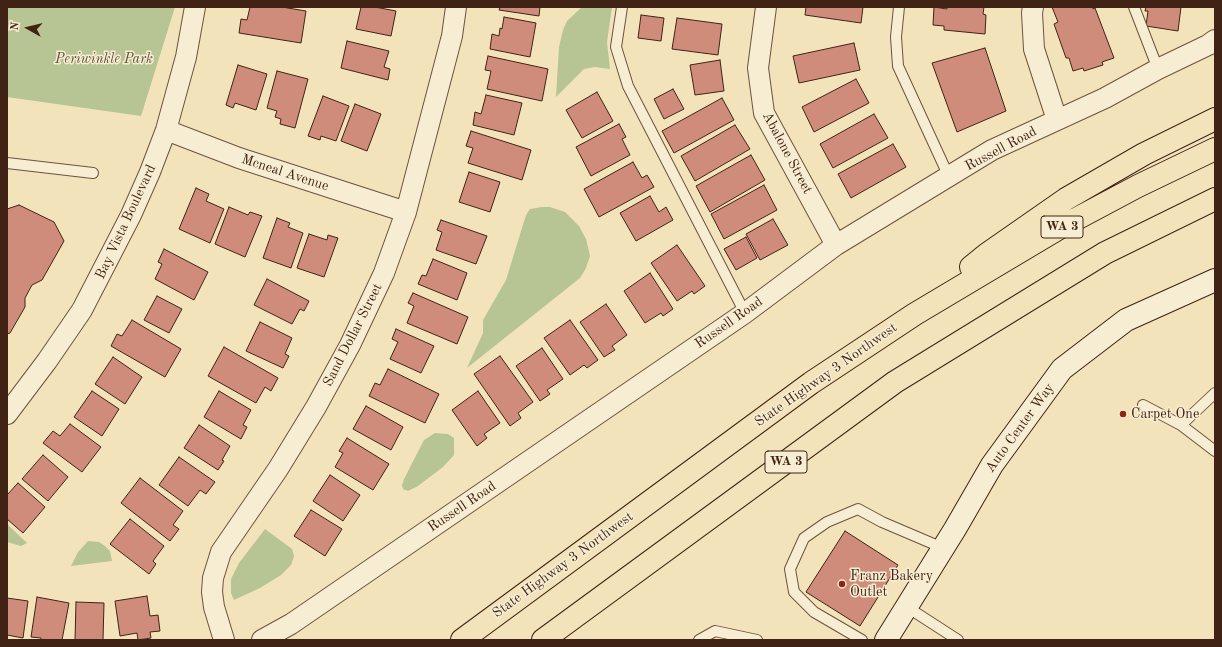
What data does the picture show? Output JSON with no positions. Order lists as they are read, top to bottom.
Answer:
{
  "streets": {
    "highway": ["WA 3", "State Highway 3 Northwest"],
    "street": [
      "Russell Road",
      "Abalone Street",
      "Mcneal Avenue",
      "Bay Vista Boulevard",
      "Sand Dollar Street",
      "Auto Center Way"
    ]
  },
  "crossings": [
    ["Russell Road", "Abalone Street"],
    ["Mcneal Avenue", "Bay Vista Boulevard"],
    ["Mcneal Avenue", "Sand Dollar Street"]
  ],
  "parks": ["Periwinkle Park"],
  "places": ["Carpet One", "Franz Bakery Outlet"],
  "north": "left"
}
